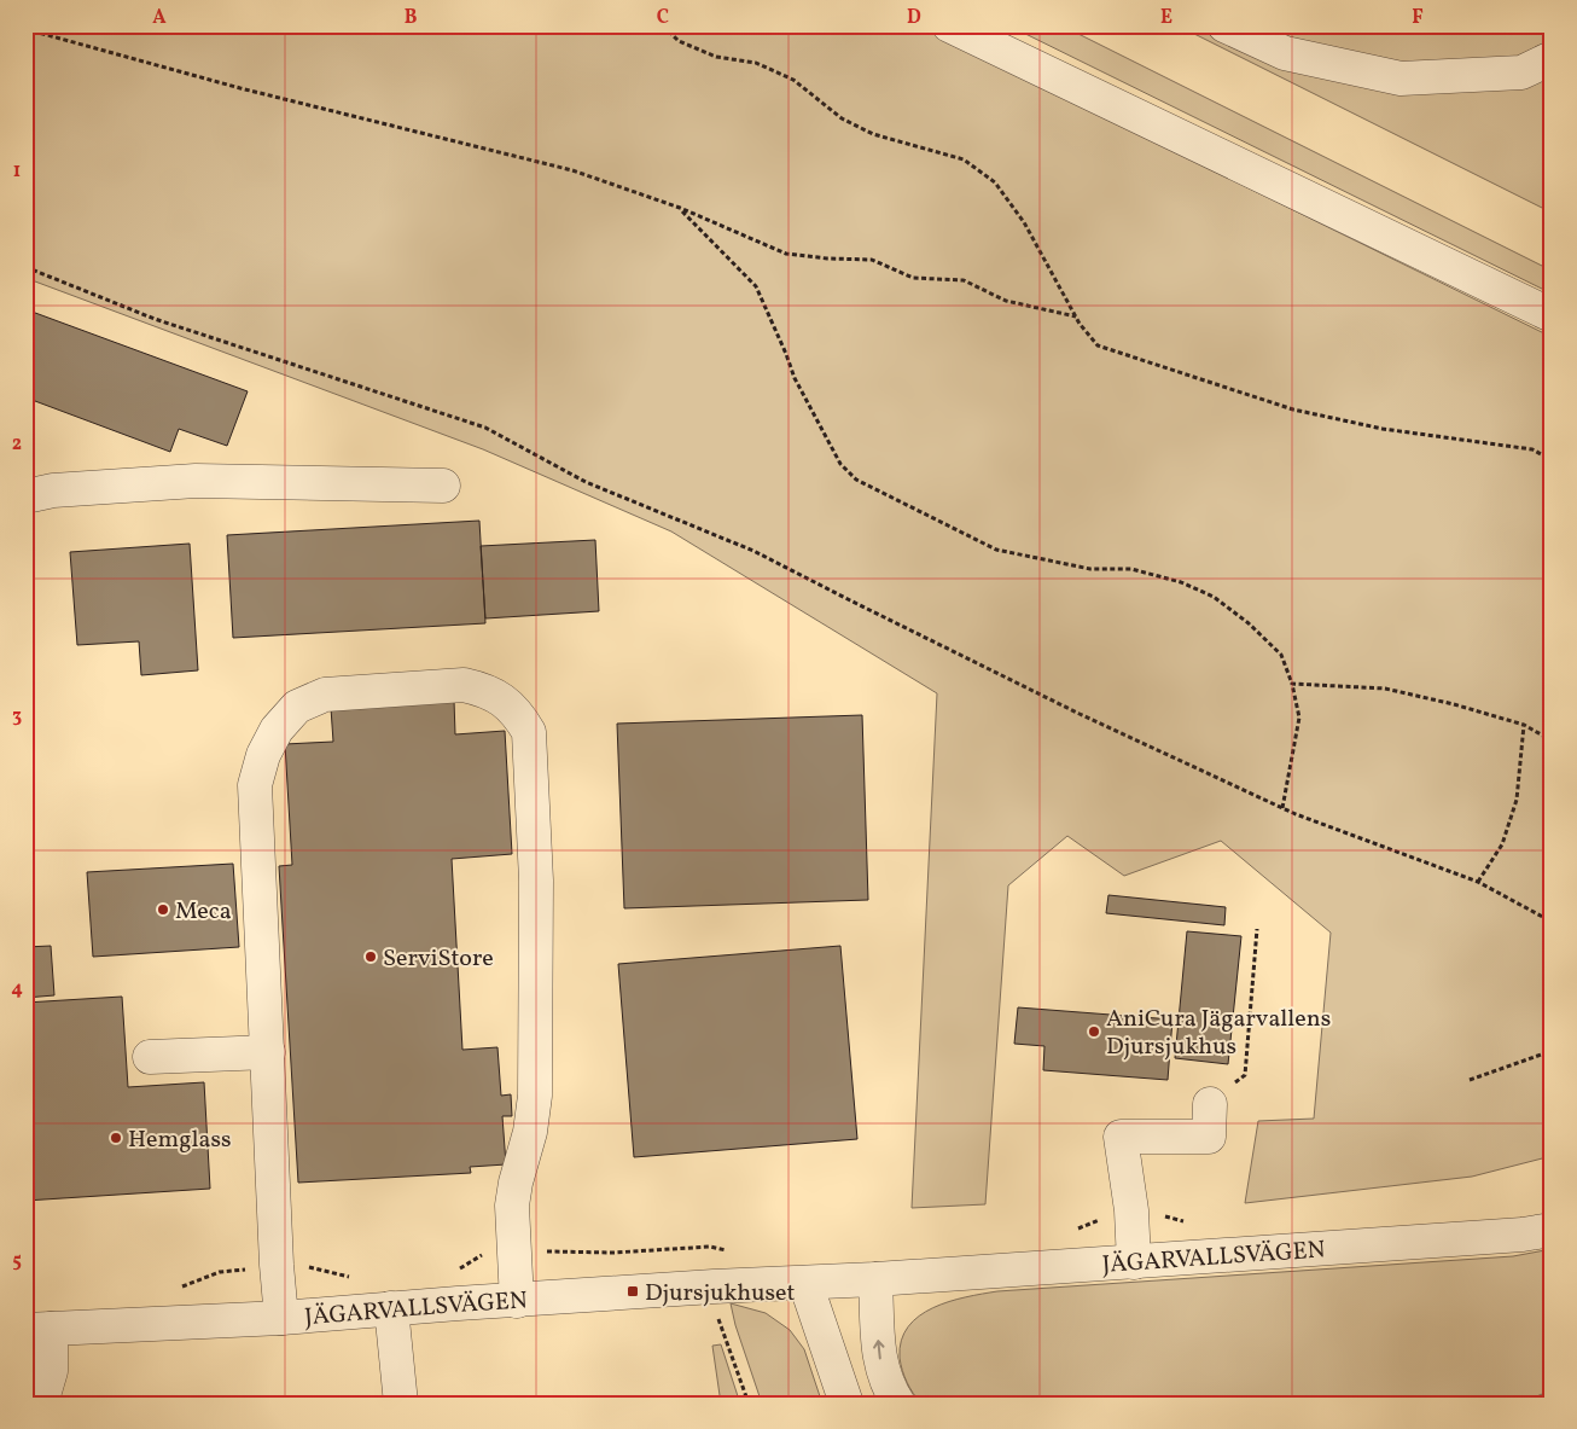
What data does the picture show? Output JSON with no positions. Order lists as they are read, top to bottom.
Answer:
{
  "streets": {
    "street": ["JÄGARVALLSVÄGEN"]
  },
  "places": {
    "other": [
      "Meca",
      "ServiStore",
      "AniCura Jägarvallens Djursjukhus",
      "Hemglass"
    ],
    "transit": ["Djursjukhuset"]
  },
  "grid": {
    "columns": [
      "A",
      "B",
      "C",
      "D",
      "E",
      "F"
    ],
    "rows": [
      "1",
      "2",
      "3",
      "4",
      "5"
    ]
  }
}
